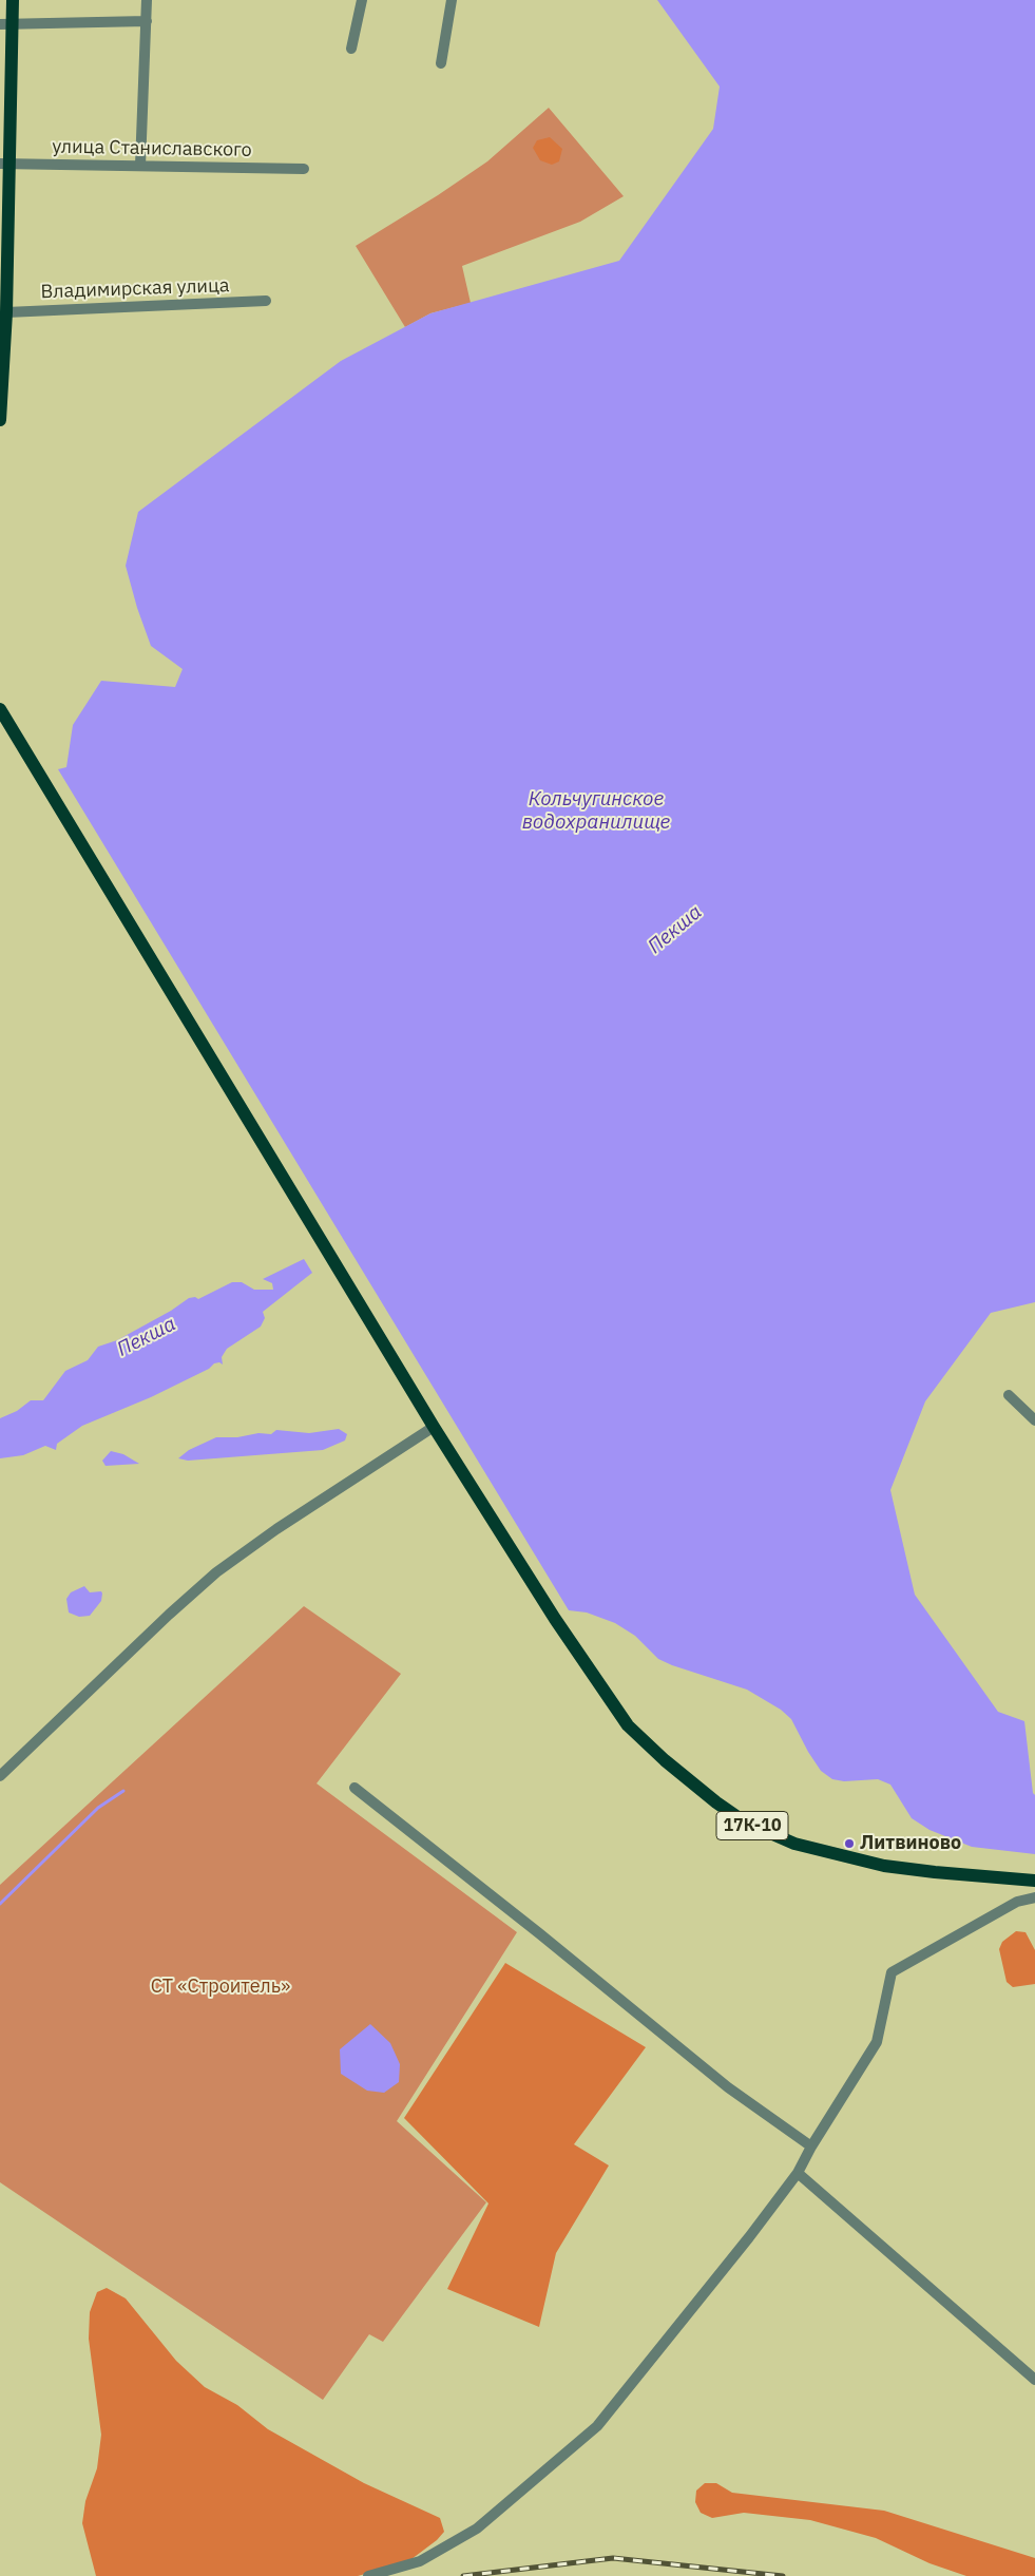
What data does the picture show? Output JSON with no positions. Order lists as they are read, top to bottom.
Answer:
{
  "streets": {
    "main road": ["17К-10"],
    "street": ["улица Станиславского", "Владимирская улица"]
  },
  "water": ["Кольчугинское водохранилище", "Пекша"],
  "parks": ["СТ «Строитель»"],
  "places": ["Литвиново"]
}
